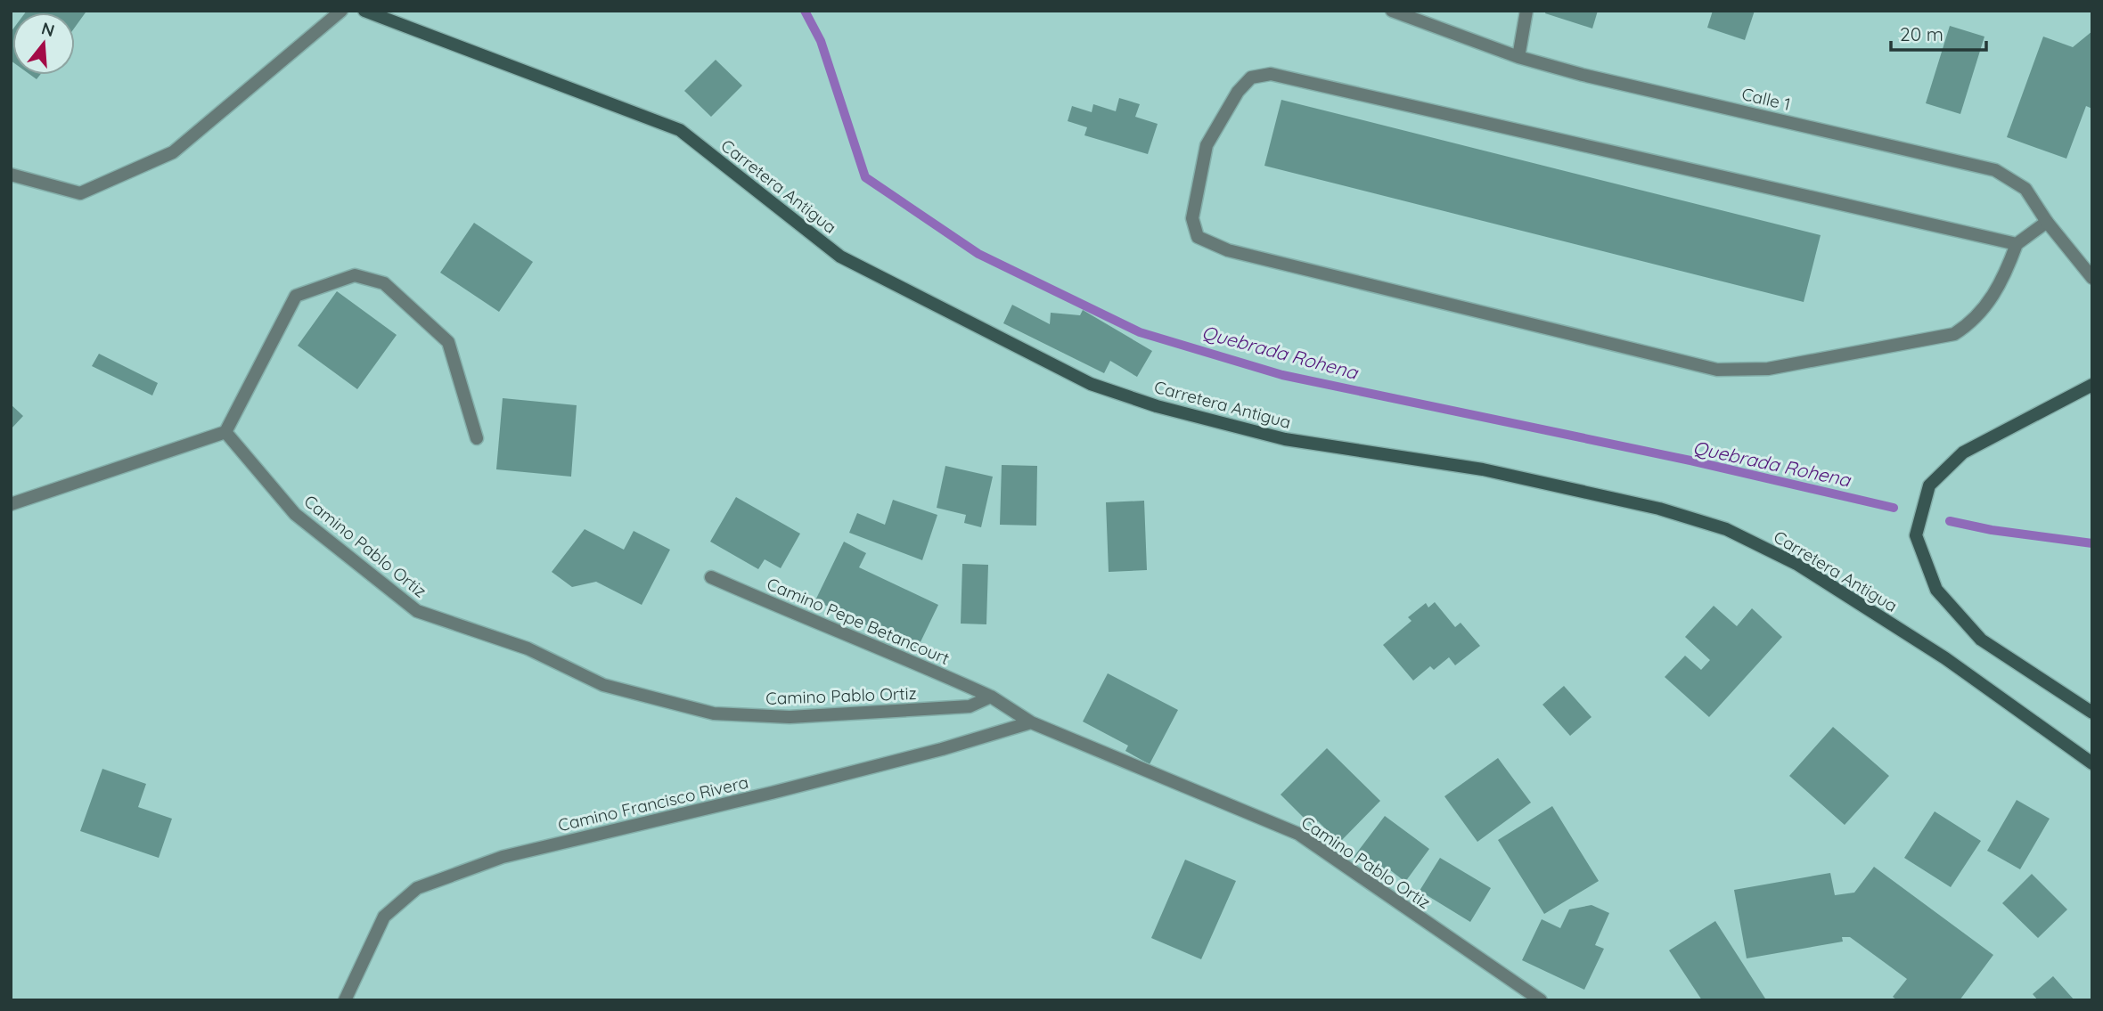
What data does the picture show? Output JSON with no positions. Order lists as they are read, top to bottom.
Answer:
{
  "streets": {
    "street": [
      "Calle 1",
      "Carretera Antigua",
      "Camino Pablo Ortiz",
      "Camino Pepe Betancourt",
      "Camino Francisco Rivera"
    ]
  },
  "crossings": [
    ["Camino Pablo Ortiz", "Camino Pepe Betancourt"],
    ["Camino Pablo Ortiz", "Camino Francisco Rivera"]
  ],
  "water": ["Quebrada Rohena"],
  "scale_bar": "20 m",
  "north": "top"
}
